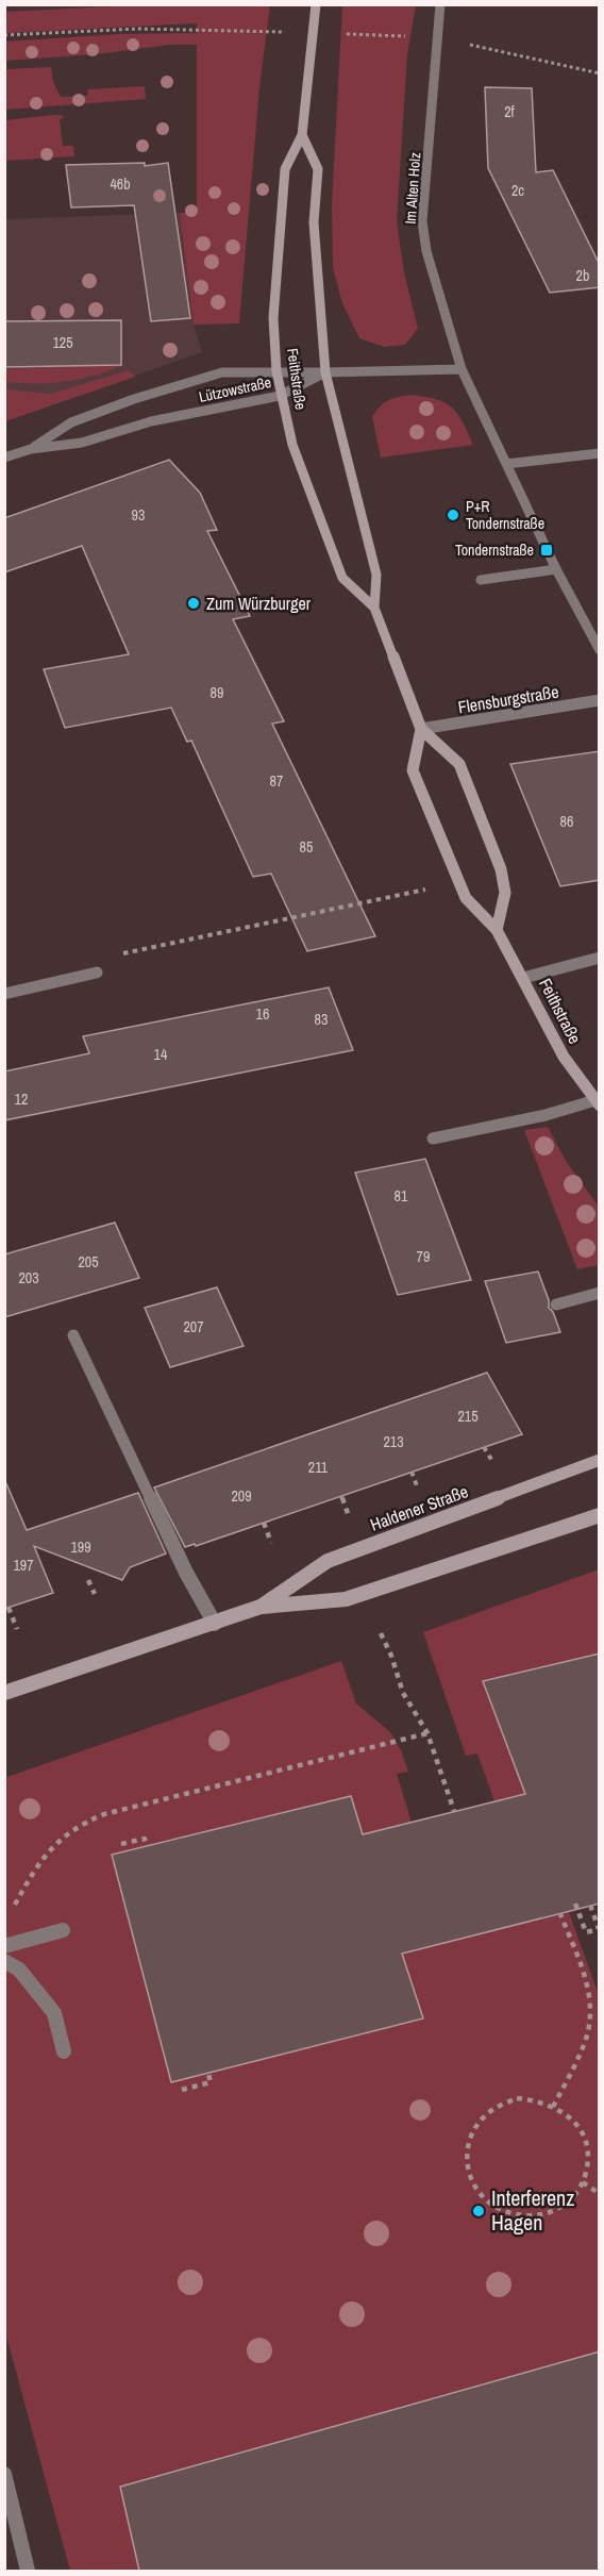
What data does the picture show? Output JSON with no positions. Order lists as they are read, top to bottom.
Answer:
{
  "streets": {
    "main road": ["Feithstraße", "Haldener Straße"],
    "street": ["Im Alten Holz", "Lützowstraße", "Flensburgstraße"]
  },
  "crossings": [
    ["Feithstraße", "Lützowstraße"],
    ["Feithstraße", "Flensburgstraße"]
  ],
  "places": {
    "other": ["P+R Tondernstraße", "Zum Würzburger", "Interferenz Hagen"],
    "transit": ["Tondernstraße"]
  },
  "house_numbers": [
    "2f",
    "46b",
    "2c",
    "2b",
    "125",
    "93",
    "89",
    "87",
    "86",
    "85",
    "16",
    "83",
    "14",
    "12",
    "81",
    "79",
    "205",
    "203",
    "207",
    "215",
    "213",
    "211",
    "209",
    "199",
    "197"
  ]
}
